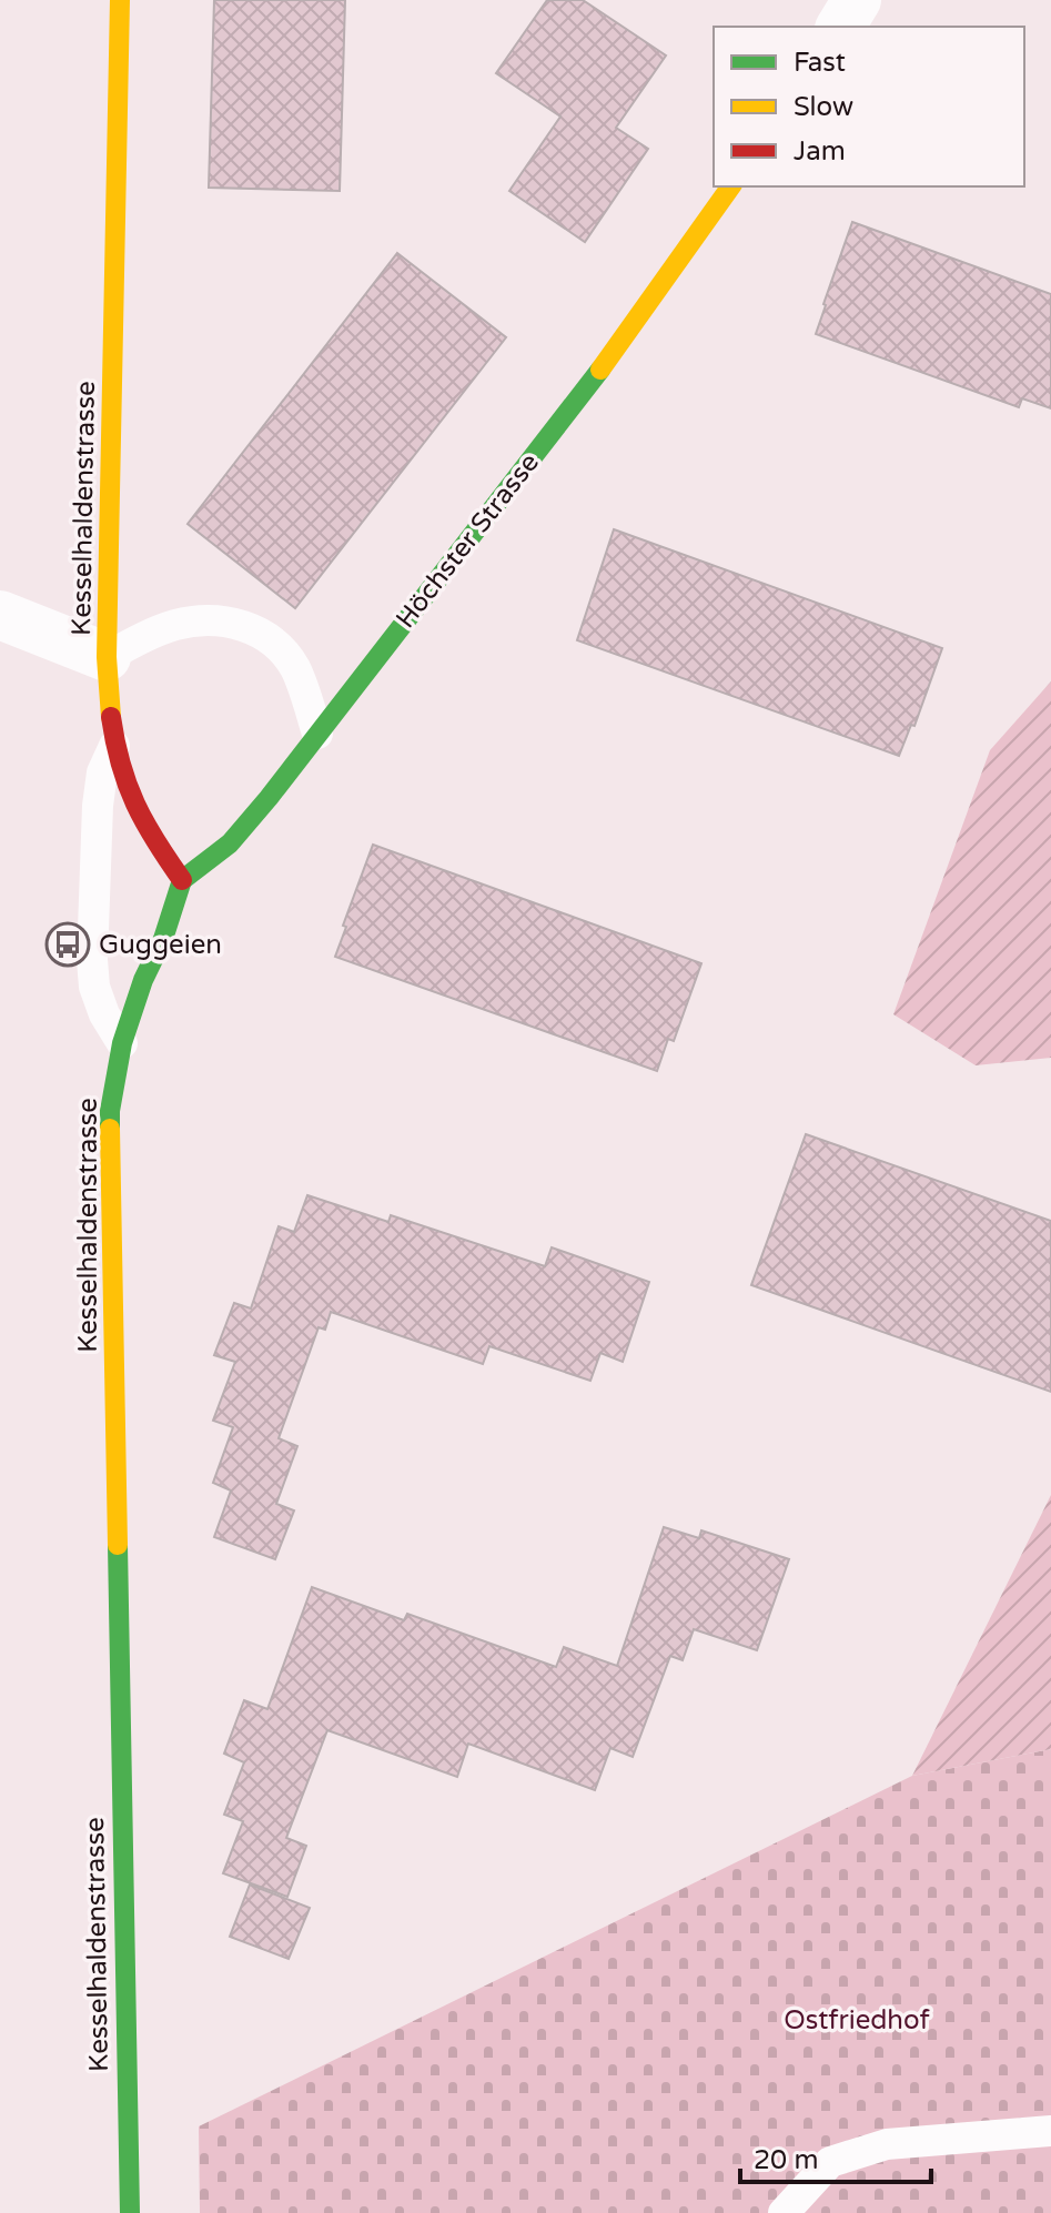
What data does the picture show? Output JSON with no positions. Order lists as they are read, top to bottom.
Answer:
{
  "streets": {
    "street": ["Kesselhaldenstrasse", "Höchster Strasse"]
  },
  "crossings": [
    ["Kesselhaldenstrasse", "Höchster Strasse"]
  ],
  "parks": ["Ostfriedhof"],
  "places": {
    "bus stop": ["Guggeien"]
  },
  "legend": ["Fast", "Slow", "Jam"],
  "scale_bar": "20 m"
}
